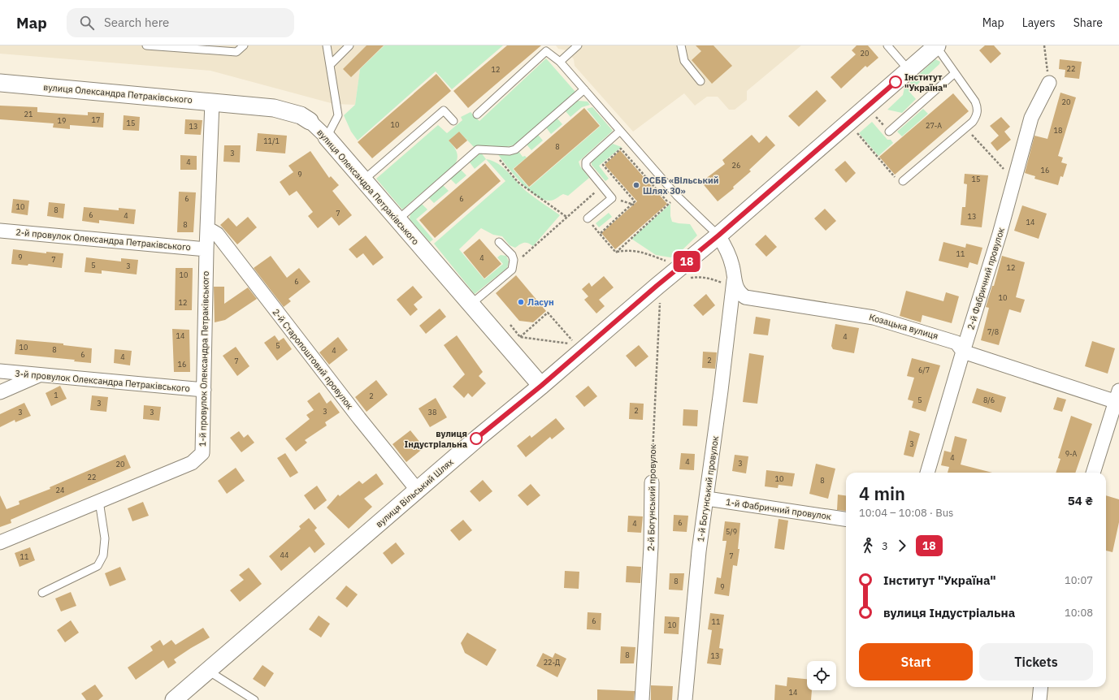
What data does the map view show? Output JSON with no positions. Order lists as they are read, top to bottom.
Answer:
{
  "streets": {
    "street": [
      "вулиця Олександра Петраківського",
      "2-й провулок Олександра Петраківського",
      "2-й Фабричний провулок",
      "Козацька вулиця",
      "1-й провулок Олександра Петраківського",
      "2-й Старопоштовий провулок",
      "3-й провулок Олександра Петраківського",
      "1-й Богунський провулок",
      "вулиця Вільський Шлях",
      "2-й Богунський провулок",
      "1-й Фабричний провулок"
    ]
  },
  "crossings": [
    ["вулиця Олександра Петраківського", "1-й провулок Олександра Петраківського"],
    ["вулиця Олександра Петраківського", "вулиця Вільський Шлях"],
    ["2-й провулок Олександра Петраківського", "1-й провулок Олександра Петраківського"],
    ["2-й Фабричний провулок", "Козацька вулиця"],
    ["Козацька вулиця", "1-й Богунський провулок"],
    ["Козацька вулиця", "вулиця Вільський Шлях"],
    ["1-й провулок Олександра Петраківського", "2-й Старопоштовий провулок"],
    ["1-й провулок Олександра Петраківського", "3-й провулок Олександра Петраківського"],
    ["2-й Старопоштовий провулок", "вулиця Вільський Шлях"],
    ["1-й Богунський провулок", "1-й Фабричний провулок"]
  ],
  "places": [
    "Інститут \"Україна\"",
    "ОСББ «Вільський Шлях 30»",
    "Ласун",
    "вулиця Індустріальна"
  ],
  "lines": ["bus line 18"],
  "house_numbers": [
    "20",
    "22",
    "12",
    "20",
    "21",
    "17",
    "19",
    "15",
    "10",
    "27-А",
    "13",
    "18",
    "11/1",
    "8",
    "3",
    "4",
    "26",
    "16",
    "9",
    "15",
    "6",
    "6",
    "10",
    "8",
    "7",
    "6",
    "4",
    "13",
    "14",
    "8",
    "11",
    "9",
    "4",
    "7",
    "5",
    "3",
    "12",
    "10",
    "6",
    "10",
    "12",
    "7/8",
    "14",
    "4",
    "5",
    "10",
    "8",
    "4",
    "6",
    "4",
    "2",
    "7",
    "16",
    "6/7",
    "1",
    "2",
    "5",
    "8/6",
    "3",
    "2",
    "3",
    "3",
    "3",
    "38",
    "3",
    "9-А",
    "4",
    "4",
    "3",
    "20",
    "22",
    "10",
    "8",
    "24",
    "6",
    "4",
    "5/9",
    "44",
    "7",
    "11",
    "8",
    "9",
    "6",
    "11",
    "10",
    "8",
    "13",
    "22-Д",
    "14"
  ],
  "page": {
    "header": "Map",
    "search": "Search here",
    "nav": ["Map", "Layers", "Share"],
    "on_map": "18",
    "heading": ["4 min", "10:04 – 10:08 · Bus", "54 ₴"],
    "legs": ["3", "18"],
    "list": [
      {
        "name": "Інститут \"Україна\"",
        "value": "10:07"
      },
      {
        "name": "вулиця Індустріальна",
        "value": "10:08"
      }
    ],
    "buttons": ["Start", "Tickets"]
  }
}
